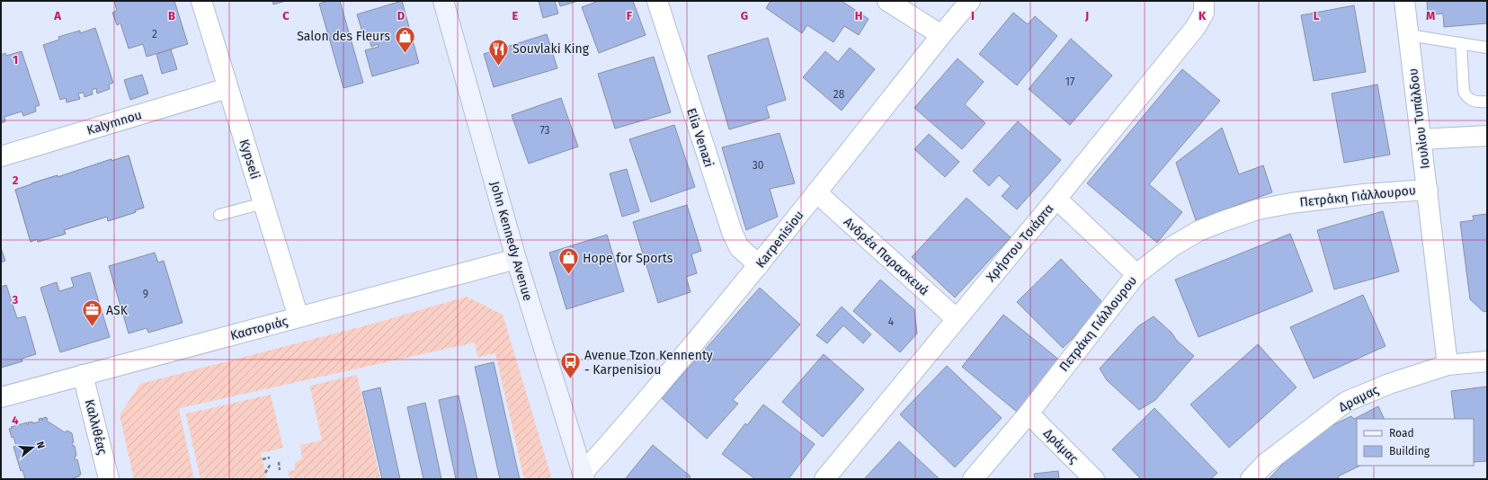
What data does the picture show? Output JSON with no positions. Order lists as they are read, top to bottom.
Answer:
{
  "streets": {
    "main road": ["John Kennedy Avenue"],
    "street": [
      "Ιουλίου Τυπάλδου",
      "Kalymnou",
      "Elia Venazi",
      "Kypseli",
      "Πετράκη Γιάλλουρου",
      "Karpenisiou",
      "Χρήστου Τσιάρτα",
      "Ανδρέα Παρασκευά",
      "Καστοριάς",
      "Δραμας",
      "Καλλιθέας",
      "Δράμας"
    ]
  },
  "crossings": [
    ["Ιουλίου Τυπάλδου", "Πετράκη Γιάλλουρου"],
    ["Ιουλίου Τυπάλδου", "Δραμας"],
    ["Kalymnou", "Kypseli"],
    ["Elia Venazi", "Karpenisiou"],
    ["Kypseli", "Καστοριάς"],
    ["Πετράκη Γιάλλουρου", "Δράμας"],
    ["Karpenisiou", "John Kennedy Avenue"],
    ["Karpenisiou", "Ανδρέα Παρασκευά"],
    ["John Kennedy Avenue", "Καστοριάς"],
    ["Χρήστου Τσιάρτα", "Ανδρέα Παρασκευά"],
    ["Καστοριάς", "Καλλιθέας"]
  ],
  "places": {
    "shop": ["Salon des Fleurs", "Hope for Sports"],
    "restaurant": ["Souvlaki King"],
    "office": ["ASK"],
    "bus stop": ["Avenue Tzon Kennenty - Karpenisiou"]
  },
  "house_numbers": [
    "2",
    "17",
    "28",
    "73",
    "30",
    "9",
    "4"
  ],
  "legend": ["Road", "Building"],
  "north": "right",
  "grid": {
    "columns": [
      "A",
      "B",
      "C",
      "D",
      "E",
      "F",
      "G",
      "H",
      "I",
      "J",
      "K",
      "L",
      "M"
    ],
    "rows": [
      "1",
      "2",
      "3",
      "4"
    ]
  }
}
